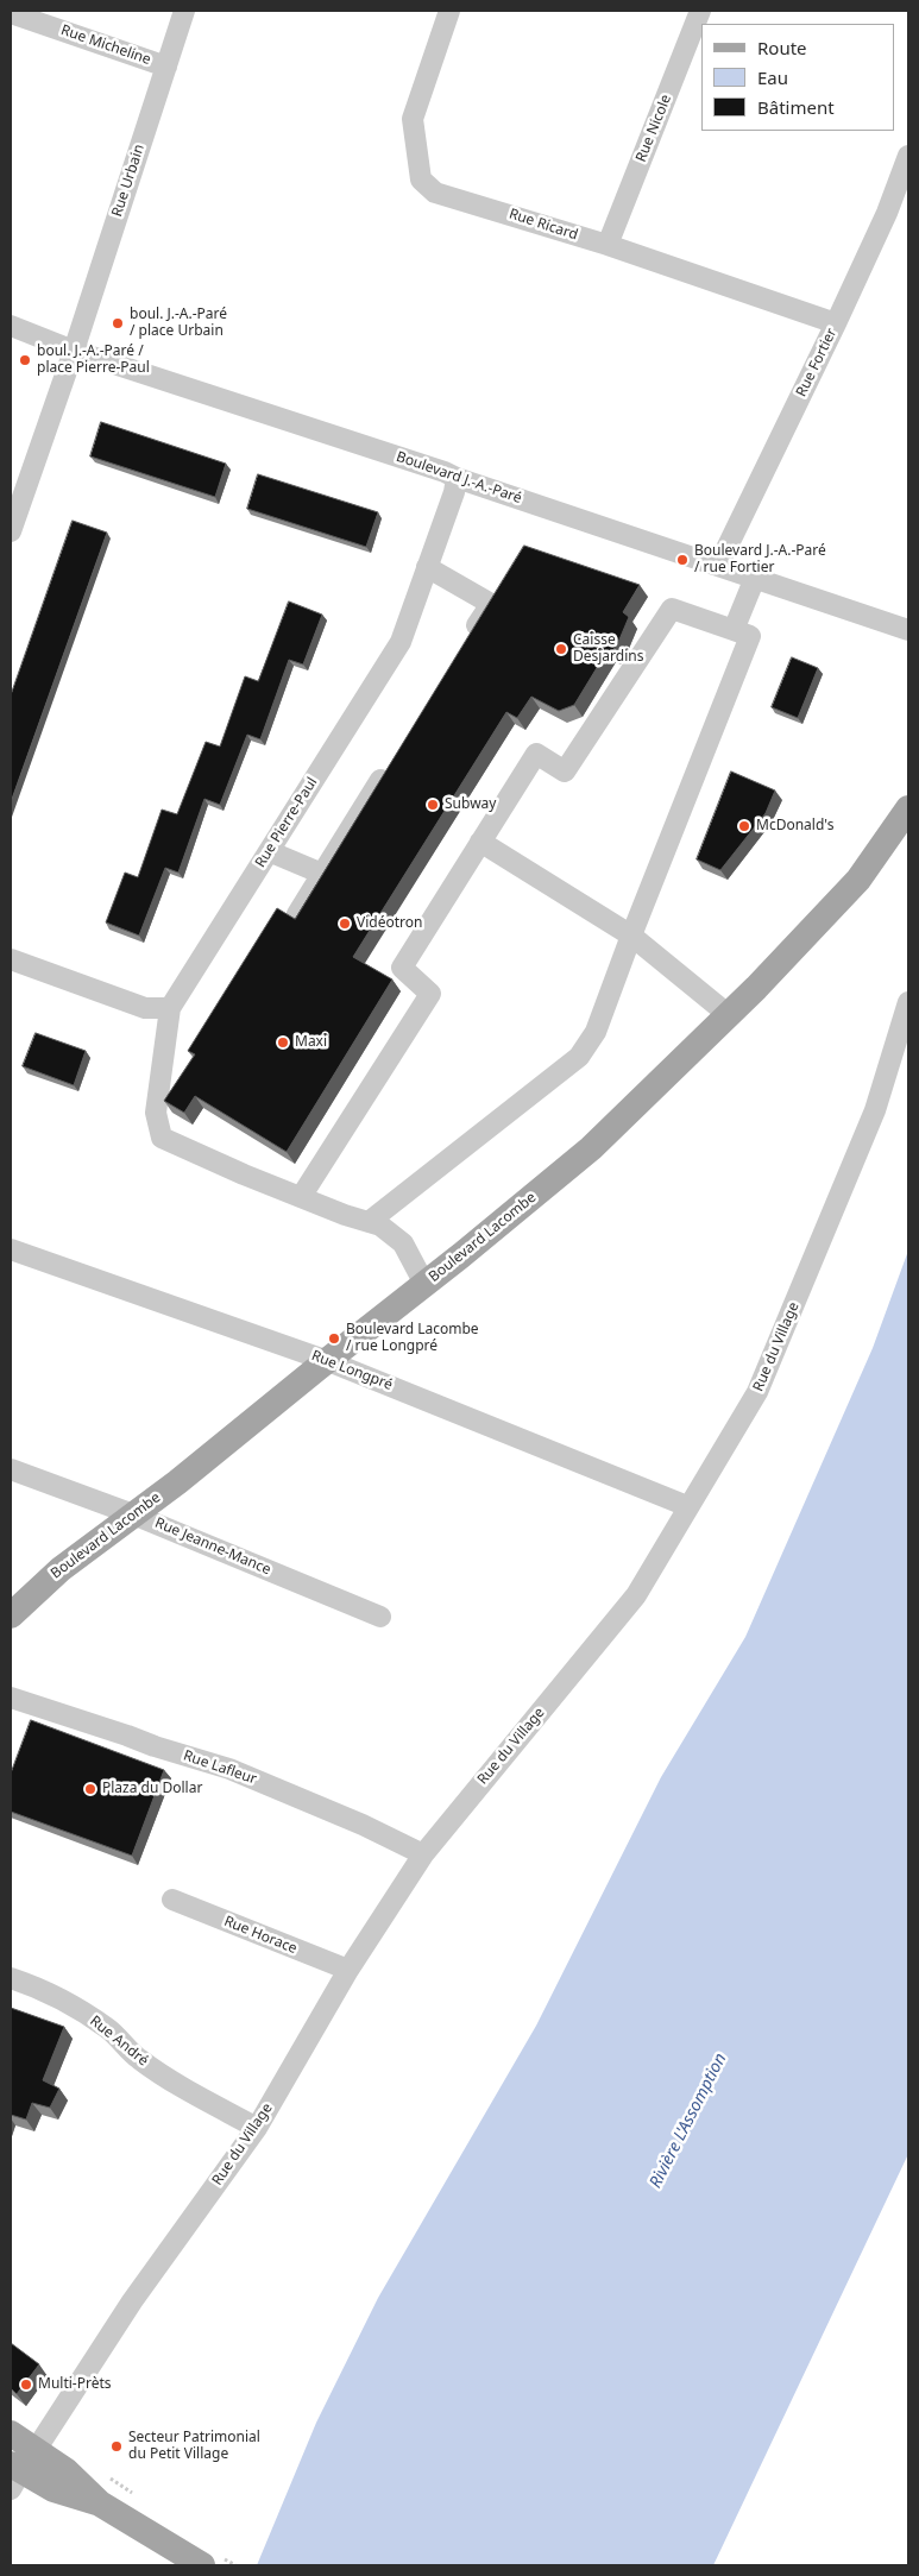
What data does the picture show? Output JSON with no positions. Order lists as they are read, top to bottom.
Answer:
{
  "streets": {
    "main road": ["Boulevard Lacombe"],
    "street": [
      "Rue Micheline",
      "Rue Nicole",
      "Rue Urbain",
      "Rue Ricard",
      "Rue Fortier",
      "Boulevard J.-A.-Paré",
      "Rue Pierre-Paul",
      "Rue du Village",
      "Rue Longpré",
      "Rue Jeanne-Mance",
      "Rue Lafleur",
      "Rue Horace",
      "Rue André"
    ]
  },
  "crossings": [
    ["Rue Micheline", "Rue Urbain"],
    ["Rue Nicole", "Rue Ricard"],
    ["Rue Urbain", "Boulevard J.-A.-Paré"],
    ["Rue Ricard", "Rue Fortier"],
    ["Rue Fortier", "Boulevard J.-A.-Paré"],
    ["Boulevard J.-A.-Paré", "Rue Pierre-Paul"],
    ["Boulevard Lacombe", "Rue Longpré"],
    ["Boulevard Lacombe", "Rue Jeanne-Mance"],
    ["Rue du Village", "Rue Longpré"],
    ["Rue du Village", "Rue Lafleur"],
    ["Rue du Village", "Rue Horace"],
    ["Rue du Village", "Rue André"]
  ],
  "water": ["Rivière L'Assomption"],
  "places": [
    "boul. J.-A.-Paré / place Urbain",
    "boul. J.-A.-Paré / place Pierre-Paul",
    "Boulevard J.-A.-Paré / rue Fortier",
    "Caisse Desjardins",
    "Subway",
    "McDonald's",
    "Vidéotron",
    "Maxi",
    "Boulevard Lacombe / rue Longpré",
    "Plaza du Dollar",
    "Multi-Prèts",
    "Secteur Patrimonial du Petit Village"
  ],
  "legend": ["Route", "Eau", "Bâtiment"]
}
